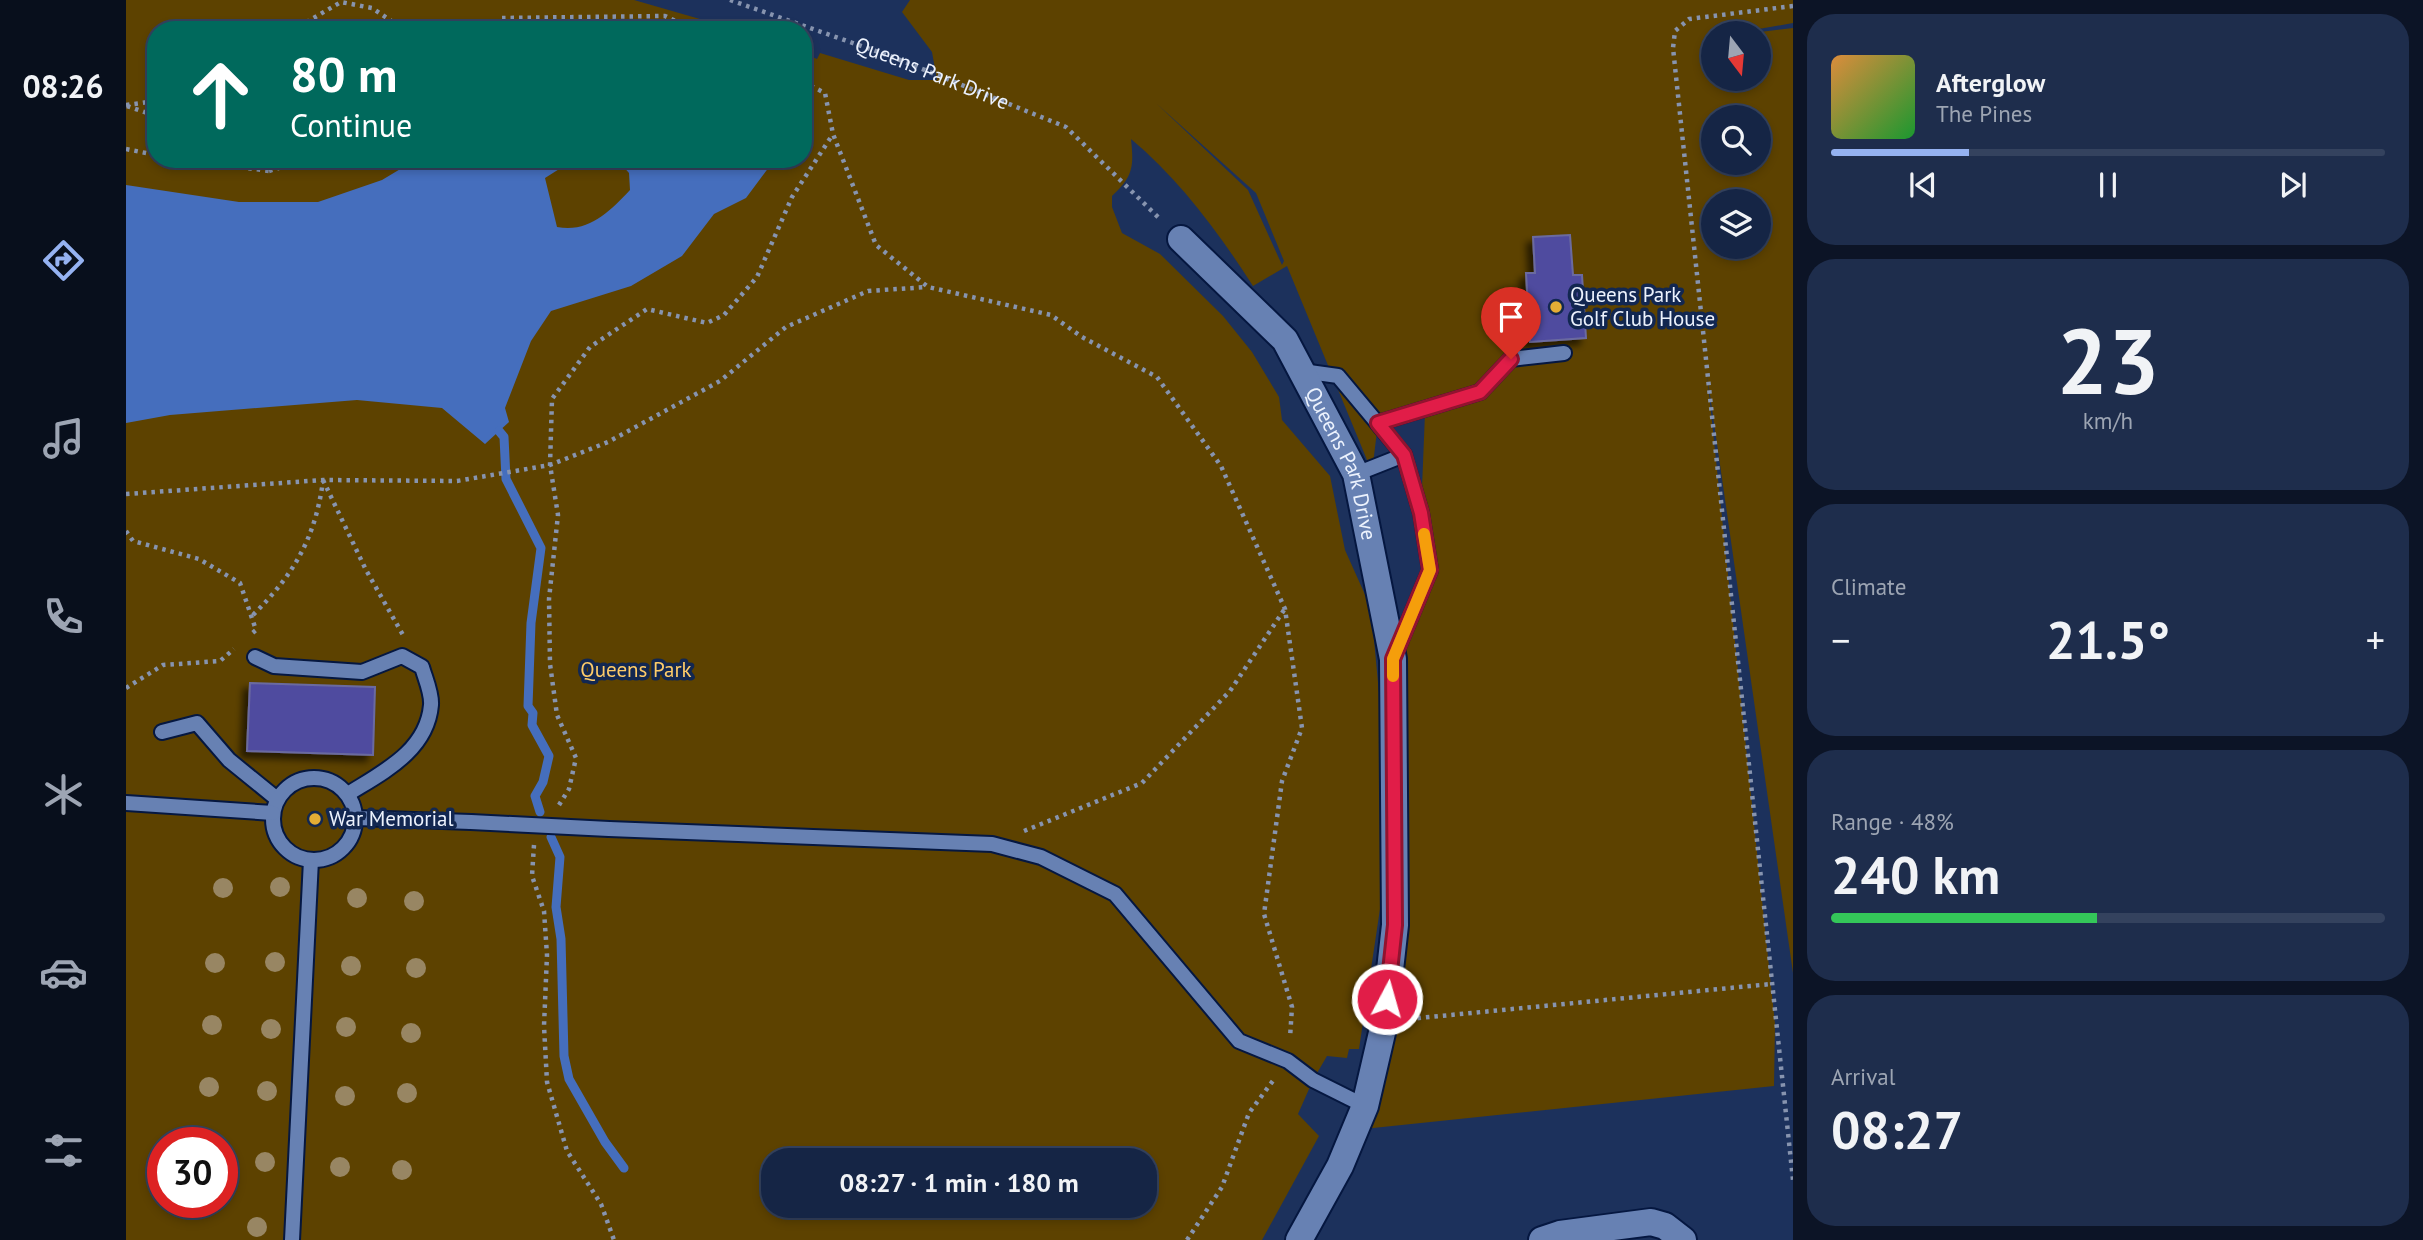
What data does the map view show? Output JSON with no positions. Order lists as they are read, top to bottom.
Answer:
{
  "streets": {
    "street": ["Queens Park Drive"]
  },
  "parks": ["Queens Park"],
  "places": ["Queens Park Golf Club House", "War Memorial"],
  "north": "bottom",
  "page": {
    "tabs": "08:26",
    "turn": ["80 m", "Continue"],
    "song": ["Afterglow", "The Pines"],
    "tile": [
      ["23", "km/h"],
      "Climate",
      ["Range · 48%", "240 km"],
      ["Arrival", "08:27"]
    ],
    "heat": ["−", "21.5°", "+"],
    "limit": "30",
    "trip": "08:27 · 1 min · 180 m"
  }
}
